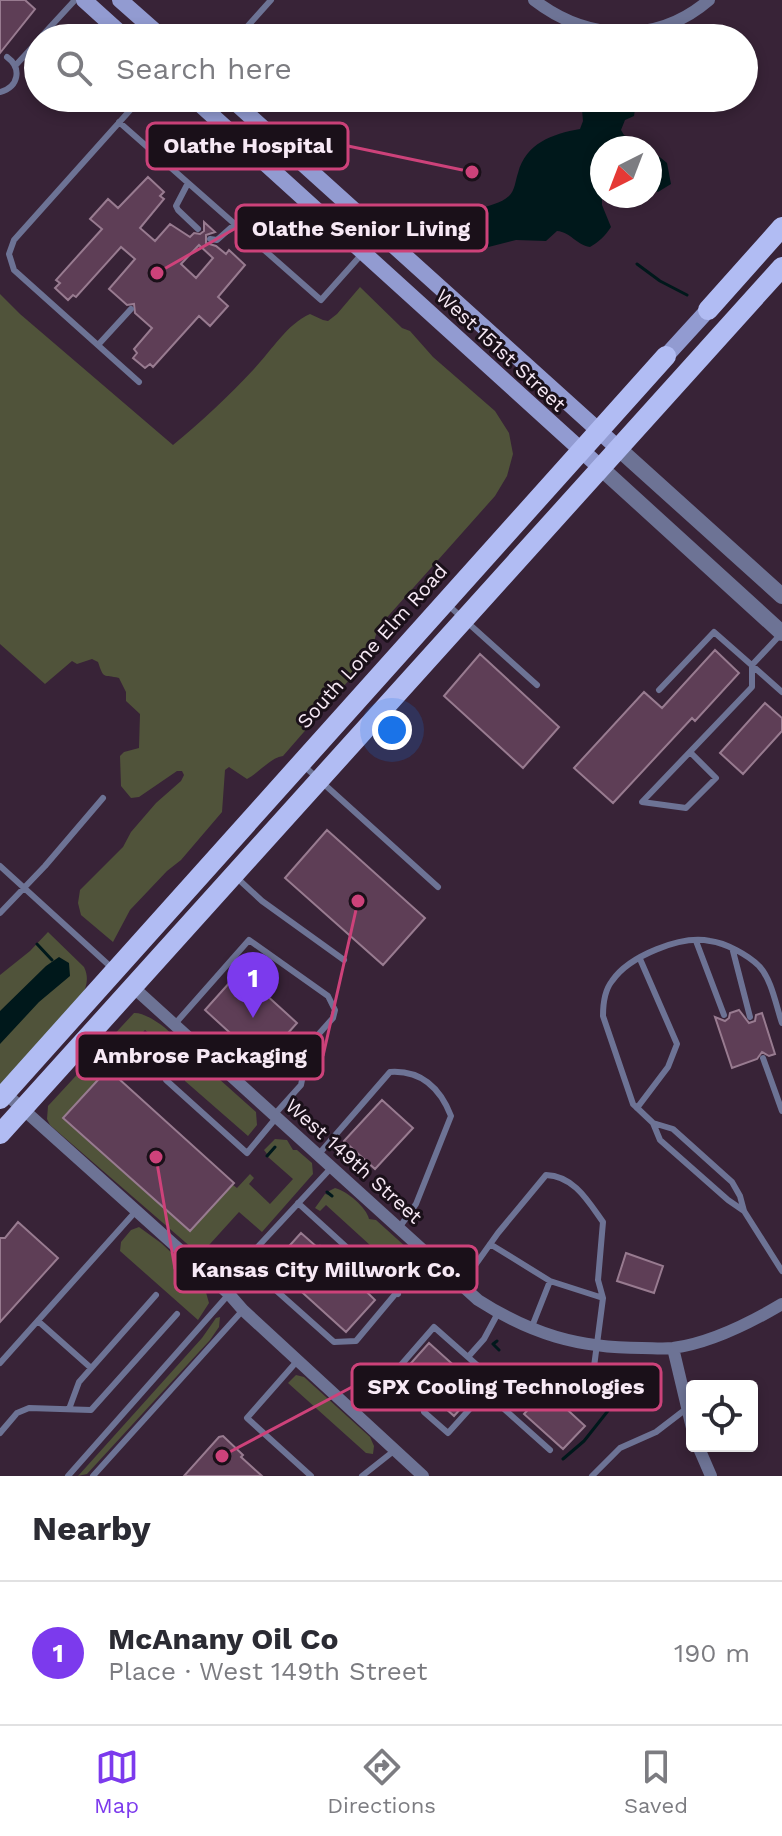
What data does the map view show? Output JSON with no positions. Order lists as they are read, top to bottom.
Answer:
{
  "streets": {
    "main road": ["West 151st Street", "South Lone Elm Road"],
    "street": ["West 149th Street"]
  },
  "crossings": [
    ["West 151st Street", "South Lone Elm Road"]
  ],
  "places": [
    "Olathe Hospital",
    "Olathe Senior Living",
    "Ambrose Packaging",
    "Kansas City Millwork Co.",
    "SPX Cooling Technologies"
  ],
  "north": "bottom left",
  "page": {
    "search": "Search here",
    "pins": "1",
    "heading": "Nearby",
    "list": [
      {
        "mark": "1",
        "name": "McAnany Oil Co",
        "note": "Place · West 149th Street",
        "value": "190 m"
      }
    ],
    "nav": ["Map", "Directions", "Saved"]
  }
}
